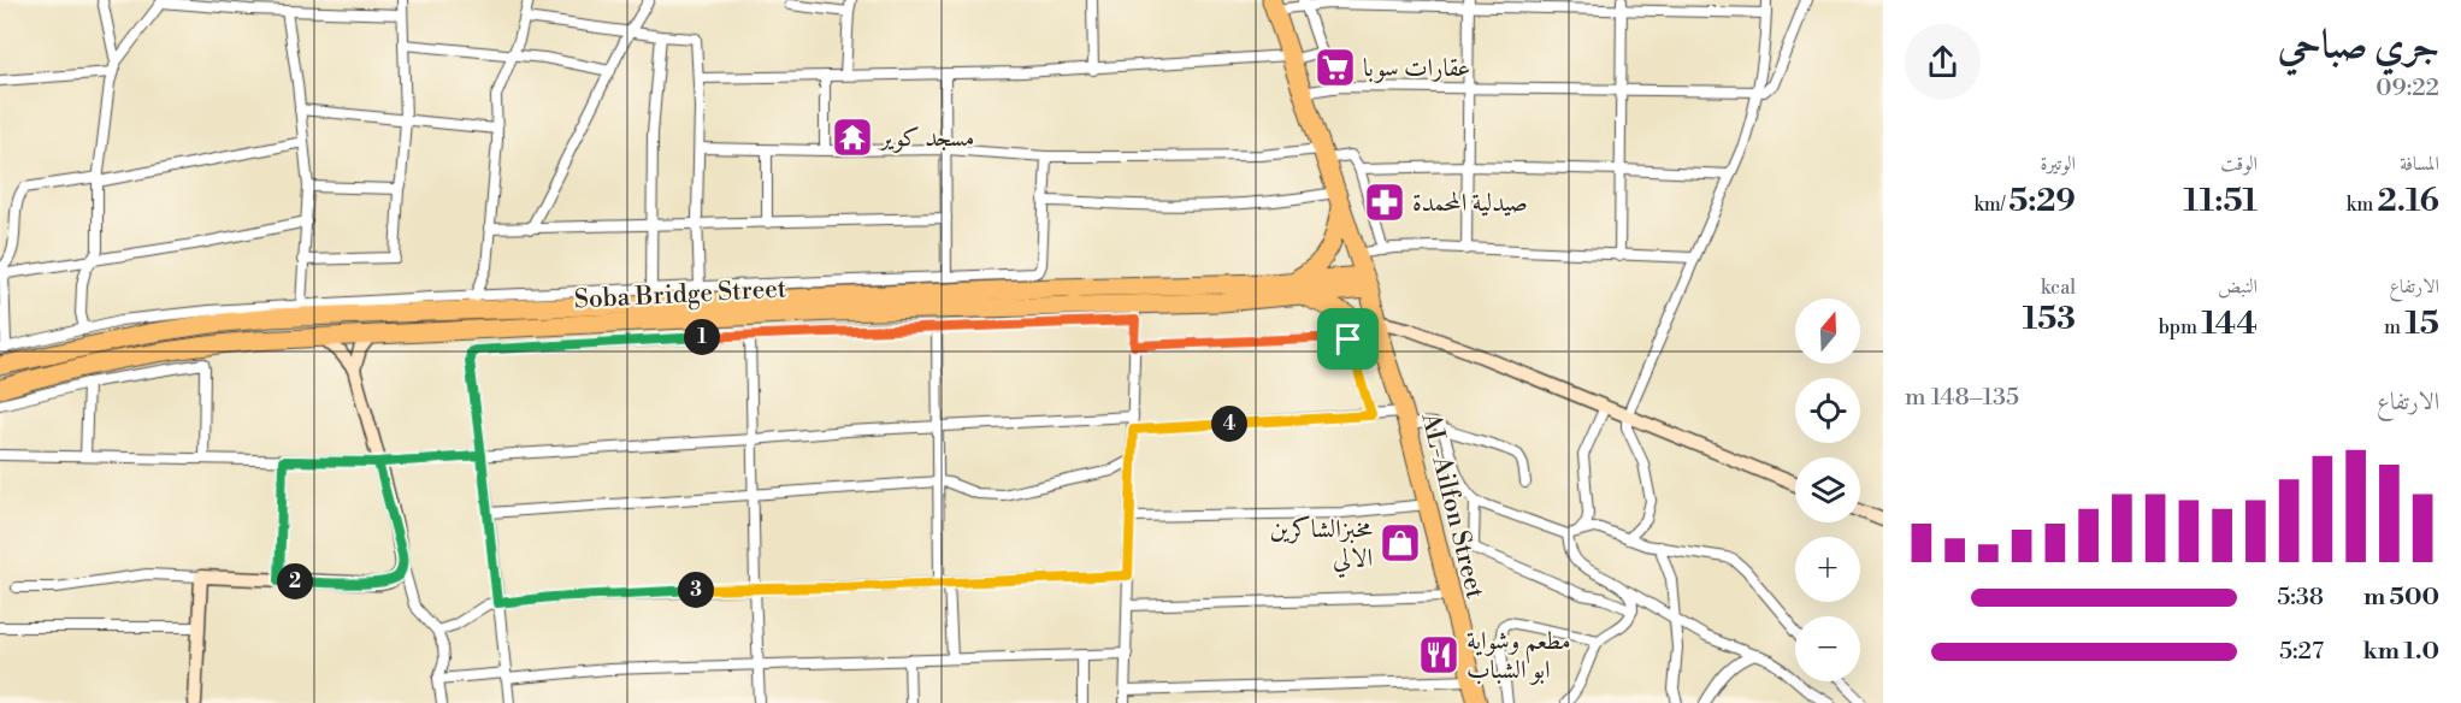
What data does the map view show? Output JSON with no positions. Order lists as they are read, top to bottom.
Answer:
{
  "streets": {
    "highway": ["Soba Bridge Street", "AL-Ailfon Street"]
  },
  "crossings": [
    ["Soba Bridge Street", "AL-Ailfon Street"]
  ],
  "places": {
    "supermarket": ["عقارات سوبا"],
    "temple": ["مسجد كوير"],
    "pharmacy": ["صيدلية المحمدة"],
    "shop": ["مخبزالشاكرين الالي"],
    "restaurant": ["مطعم وشواية ابو الشباب"]
  },
  "north": "top",
  "page": {
    "heading": ["جري صباحي", "09:22"],
    "stats": [
      ["المسافة", "2.16 km"],
      ["الوقت", "11:51"],
      ["الوتيرة", "5:29 /km"],
      ["الارتفاع", "15 m"],
      ["النبض", "144 bpm"],
      ["kcal", "153"]
    ],
    "map_buttons": ["+", "−"],
    "pins": [
      "1",
      "4",
      "2",
      "3"
    ],
    "chart": ["الارتفاع", "135–148 m"],
    "list": [
      {
        "name": "500 m",
        "note": "5:38"
      },
      {
        "name": "1.0 km",
        "note": "5:27"
      }
    ]
  }
}
